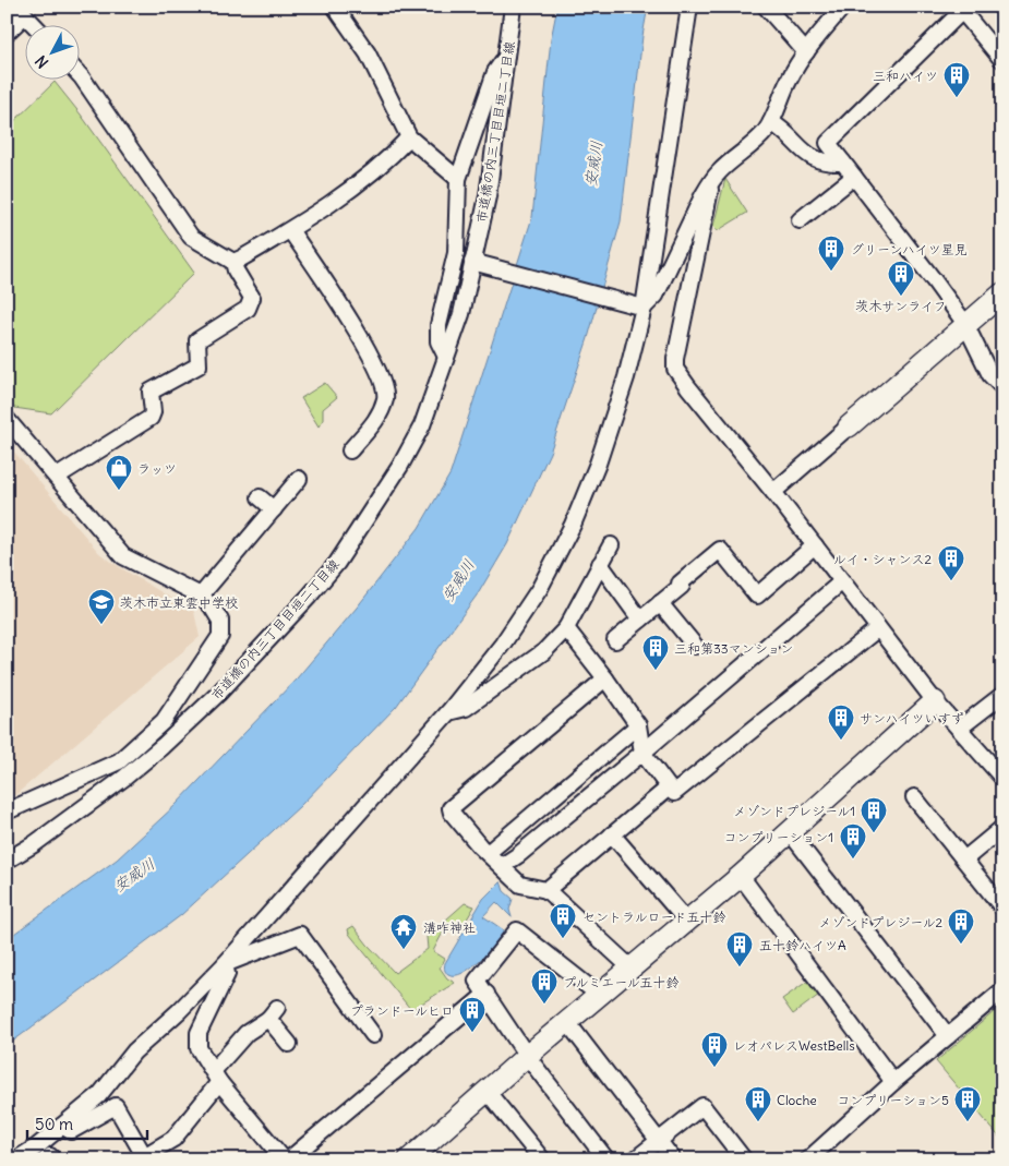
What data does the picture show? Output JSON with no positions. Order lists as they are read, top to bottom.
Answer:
{
  "streets": {
    "street": ["市道橋の内三丁目目垣二丁目線"]
  },
  "water": ["安威川"],
  "places": {
    "building": [
      "三和ハイツ",
      "グリーンハイツ星見",
      "茨木サンライフ",
      "ルイ・シャンス2",
      "三和第33マンション",
      "サンハイツいすず",
      "メゾンドプレジール1",
      "コンプリーション1",
      "セントラルロード五十鈴",
      "メゾンドプレジール2",
      "五十鈴ハイツA",
      "プルミエール五十鈴",
      "プランドールヒロ",
      "レオパレスWestBells",
      "Cloche",
      "コンプリーション5"
    ],
    "shop": ["ラッツ"],
    "school or university": ["茨木市立東雲中学校"],
    "temple": ["溝咋神社"]
  },
  "scale_bar": "50 m",
  "north": "bottom left"
}
